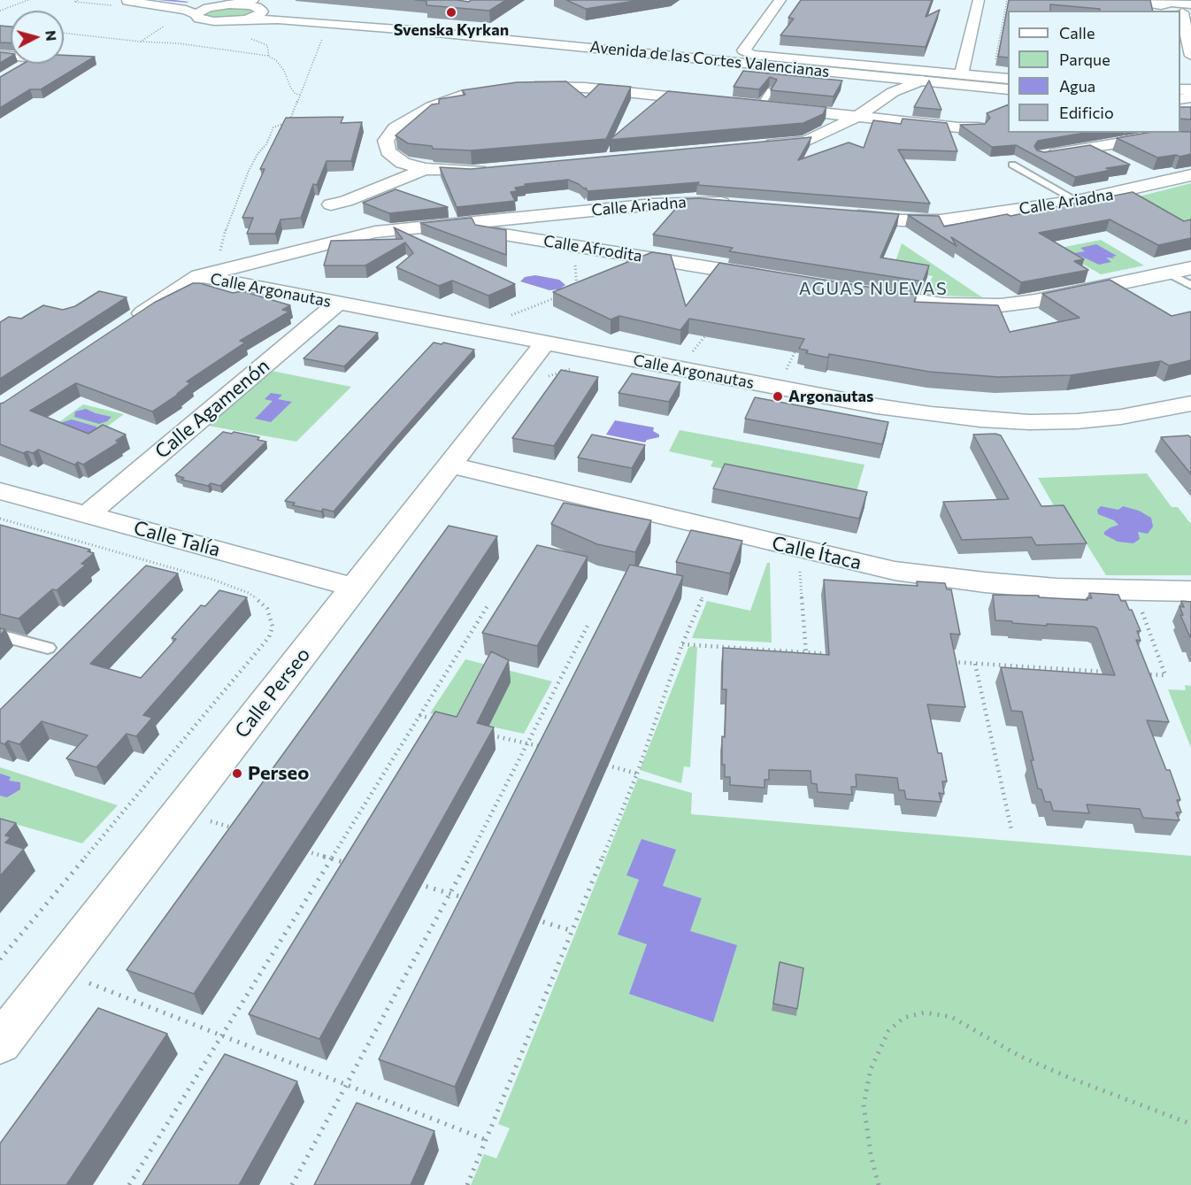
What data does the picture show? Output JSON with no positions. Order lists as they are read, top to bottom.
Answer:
{
  "streets": {
    "street": [
      "Avenida de las Cortes Valencianas",
      "Calle Ariadna",
      "Calle Afrodita",
      "Calle Argonautas",
      "Calle Agamenón",
      "Calle Talía",
      "Calle Ítaca",
      "Calle Perseo"
    ]
  },
  "crossings": [
    ["Calle Ariadna", "Calle Afrodita"],
    ["Calle Argonautas", "Calle Agamenón"],
    ["Calle Argonautas", "Calle Perseo"],
    ["Calle Agamenón", "Calle Talía"],
    ["Calle Talía", "Calle Perseo"],
    ["Calle Ítaca", "Calle Perseo"]
  ],
  "districts": ["AGUAS NUEVAS"],
  "places": ["Svenska Kyrkan", "Argonautas", "Perseo"],
  "legend": [
    "Calle",
    "Parque",
    "Agua",
    "Edificio"
  ],
  "north": "right"
}
